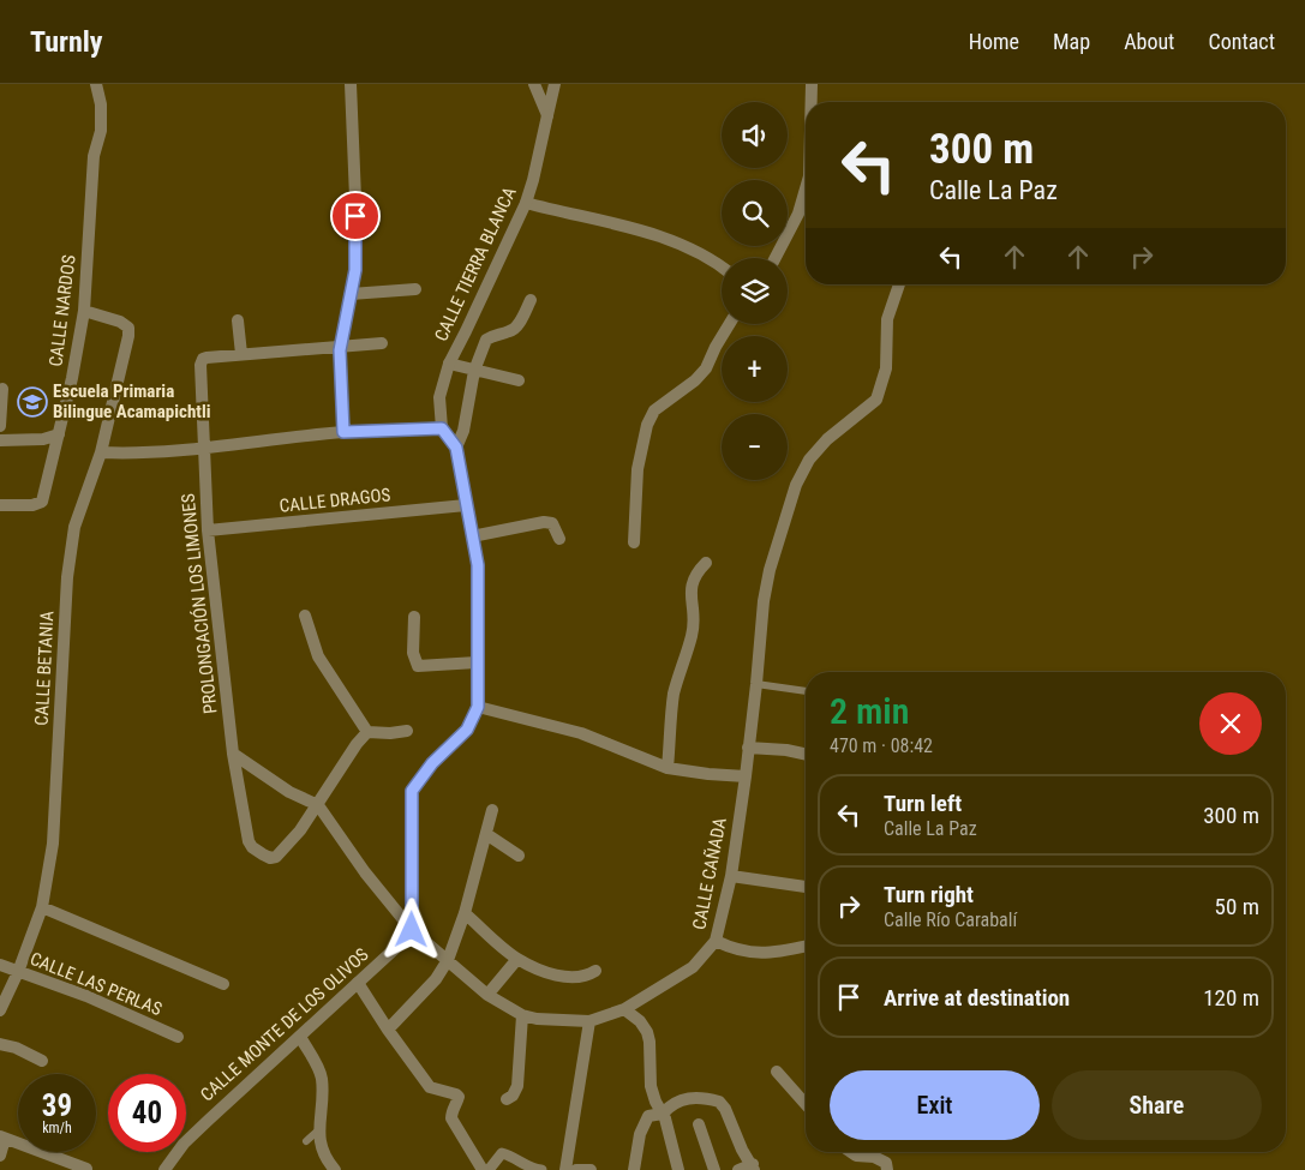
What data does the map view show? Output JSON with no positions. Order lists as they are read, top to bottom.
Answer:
{
  "streets": {
    "street": [
      "CALLE TIERRA BLANCA",
      "CALLE NARDOS",
      "CALLE DRAGOS",
      "PROLONGACIÓN LOS LIMONES",
      "CALLE BETANIA",
      "CALLE CAÑADA",
      "CALLE LAS PERLAS",
      "CALLE MONTE DE LOS OLIVOS"
    ]
  },
  "crossings": [
    ["CALLE NARDOS", "CALLE BETANIA"],
    ["CALLE DRAGOS", "PROLONGACIÓN LOS LIMONES"],
    ["PROLONGACIÓN LOS LIMONES", "CALLE CAÑADA"],
    ["CALLE BETANIA", "CALLE LAS PERLAS"],
    ["CALLE CAÑADA", "CALLE MONTE DE LOS OLIVOS"]
  ],
  "places": {
    "school or university": ["Escuela Primaria Bilingue Acamapichtli"]
  },
  "page": {
    "header": "Turnly",
    "nav": [
      "Home",
      "Map",
      "About",
      "Contact"
    ],
    "map_buttons": ["+", "−"],
    "turn": ["300 m", "Calle La Paz"],
    "heading": ["2 min", "470 m · 08:42"],
    "list": [
      {
        "name": "Turn left",
        "note": "Calle La Paz",
        "value": "300 m"
      },
      {
        "name": "Turn right",
        "note": "Calle Río Carabalí",
        "value": "50 m"
      },
      {
        "name": "Arrive at destination",
        "value": "120 m"
      }
    ],
    "buttons": ["Exit", "Share"],
    "speed": "39 km/h",
    "limit": "40"
  }
}
